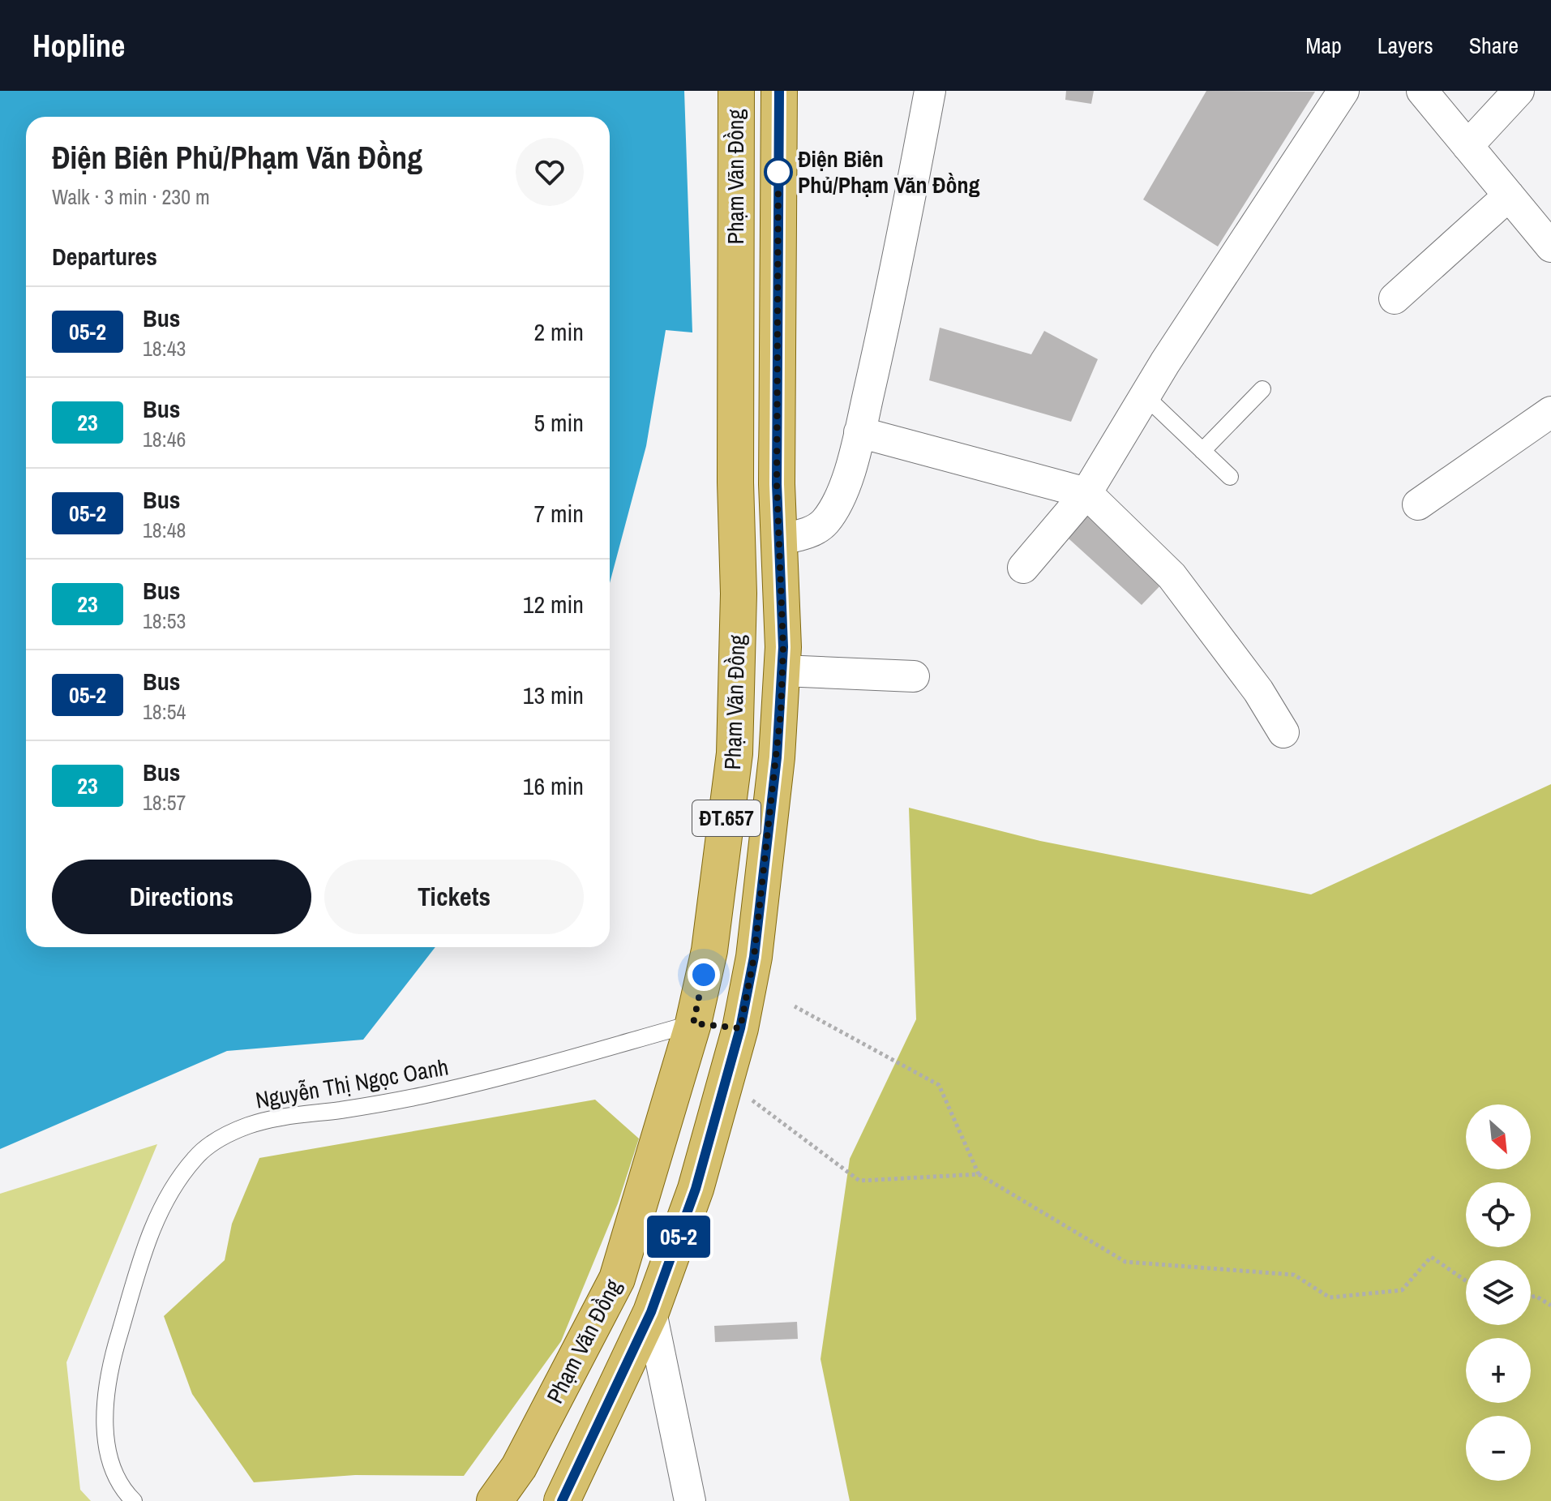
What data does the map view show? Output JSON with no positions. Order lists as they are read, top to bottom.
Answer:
{
  "streets": {
    "main road": ["Phạm Văn Đồng", "ĐT.657"],
    "lane": ["Nguyễn Thị Ngọc Oanh"]
  },
  "crossings": [
    ["Phạm Văn Đồng", "Nguyễn Thị Ngọc Oanh"]
  ],
  "places": ["Điện Biên Phủ/Phạm Văn Đồng"],
  "lines": ["bus line 05-2"],
  "north": "bottom right",
  "page": {
    "header": "Hopline",
    "nav": ["Map", "Layers", "Share"],
    "on_map": "05-2",
    "heading": [
      ["Điện Biên Phủ/Phạm Văn Đồng", "Walk · 3 min · 230 m"],
      "Departures"
    ],
    "list": [
      {
        "mark": "05-2",
        "name": "Bus",
        "note": "18:43",
        "value": "2 min"
      },
      {
        "mark": "23",
        "name": "Bus",
        "note": "18:46",
        "value": "5 min"
      },
      {
        "mark": "05-2",
        "name": "Bus",
        "note": "18:48",
        "value": "7 min"
      },
      {
        "mark": "23",
        "name": "Bus",
        "note": "18:53",
        "value": "12 min"
      },
      {
        "mark": "05-2",
        "name": "Bus",
        "note": "18:54",
        "value": "13 min"
      },
      {
        "mark": "23",
        "name": "Bus",
        "note": "18:57",
        "value": "16 min"
      }
    ],
    "buttons": ["Directions", "Tickets"],
    "map_buttons": ["+", "−"]
  }
}
